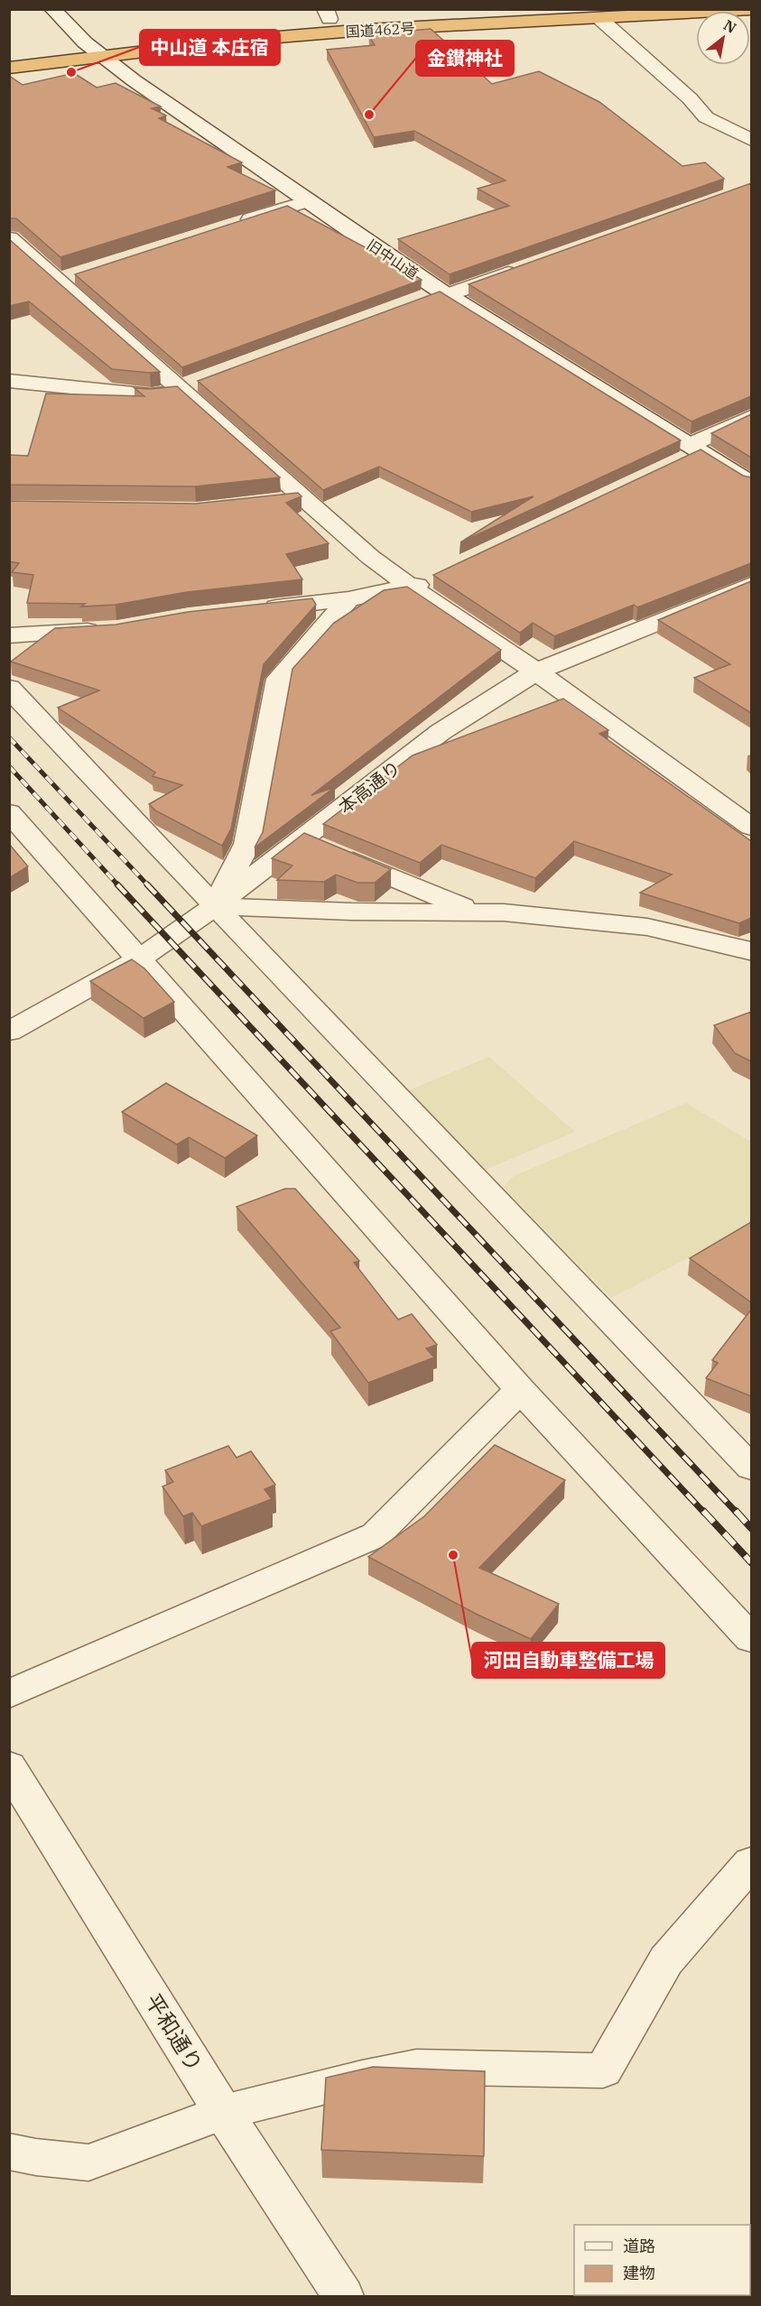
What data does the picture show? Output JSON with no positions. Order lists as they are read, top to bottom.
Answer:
{
  "streets": {
    "highway": ["国道462号"],
    "street": ["旧中山道", "本高通り", "平和通り"]
  },
  "crossings": [
    ["国道462号", "旧中山道"]
  ],
  "places": ["中山道 本庄宿", "金鑚神社", "河田自動車整備工場"],
  "legend": ["道路", "建物"],
  "north": "top right"
}
